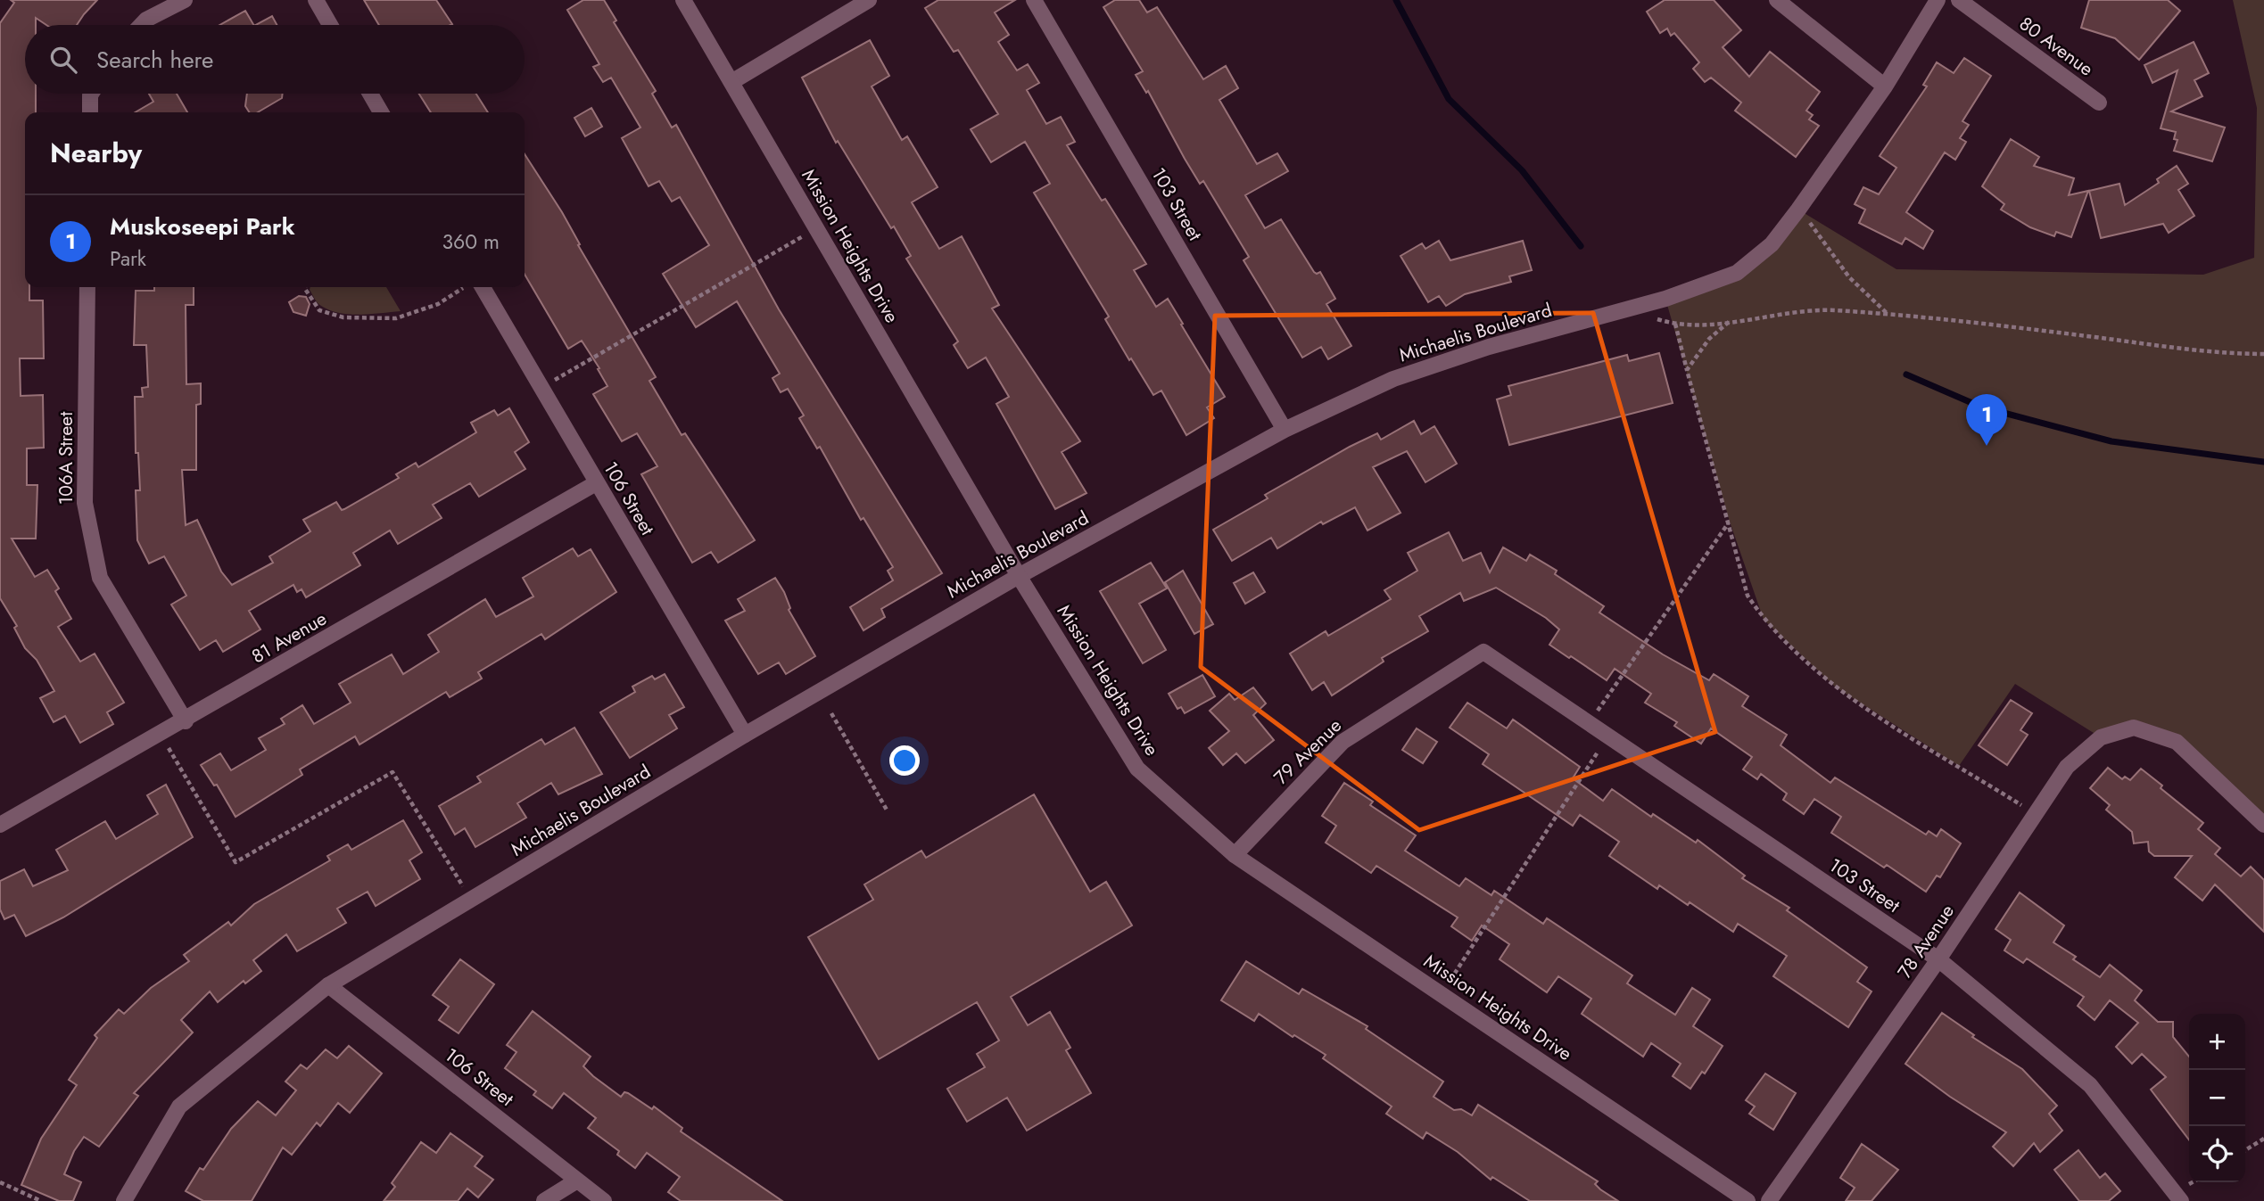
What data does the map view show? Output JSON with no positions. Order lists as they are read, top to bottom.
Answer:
{
  "streets": {
    "street": [
      "80 Avenue",
      "103 Street",
      "Mission Heights Drive",
      "Michaelis Boulevard",
      "106A Street",
      "106 Street",
      "81 Avenue",
      "79 Avenue",
      "78 Avenue"
    ]
  },
  "crossings": [
    ["103 Street", "Michaelis Boulevard"],
    ["103 Street", "79 Avenue"],
    ["103 Street", "78 Avenue"],
    ["Mission Heights Drive", "Michaelis Boulevard"],
    ["Mission Heights Drive", "79 Avenue"],
    ["Michaelis Boulevard", "106 Street"],
    ["106A Street", "81 Avenue"],
    ["106 Street", "81 Avenue"]
  ],
  "page": {
    "search": "Search here",
    "heading": "Nearby",
    "list": [
      {
        "mark": "1",
        "name": "Muskoseepi Park",
        "note": "Park",
        "value": "360 m"
      }
    ],
    "pins": "1",
    "map_buttons": ["+", "−"]
  }
}
